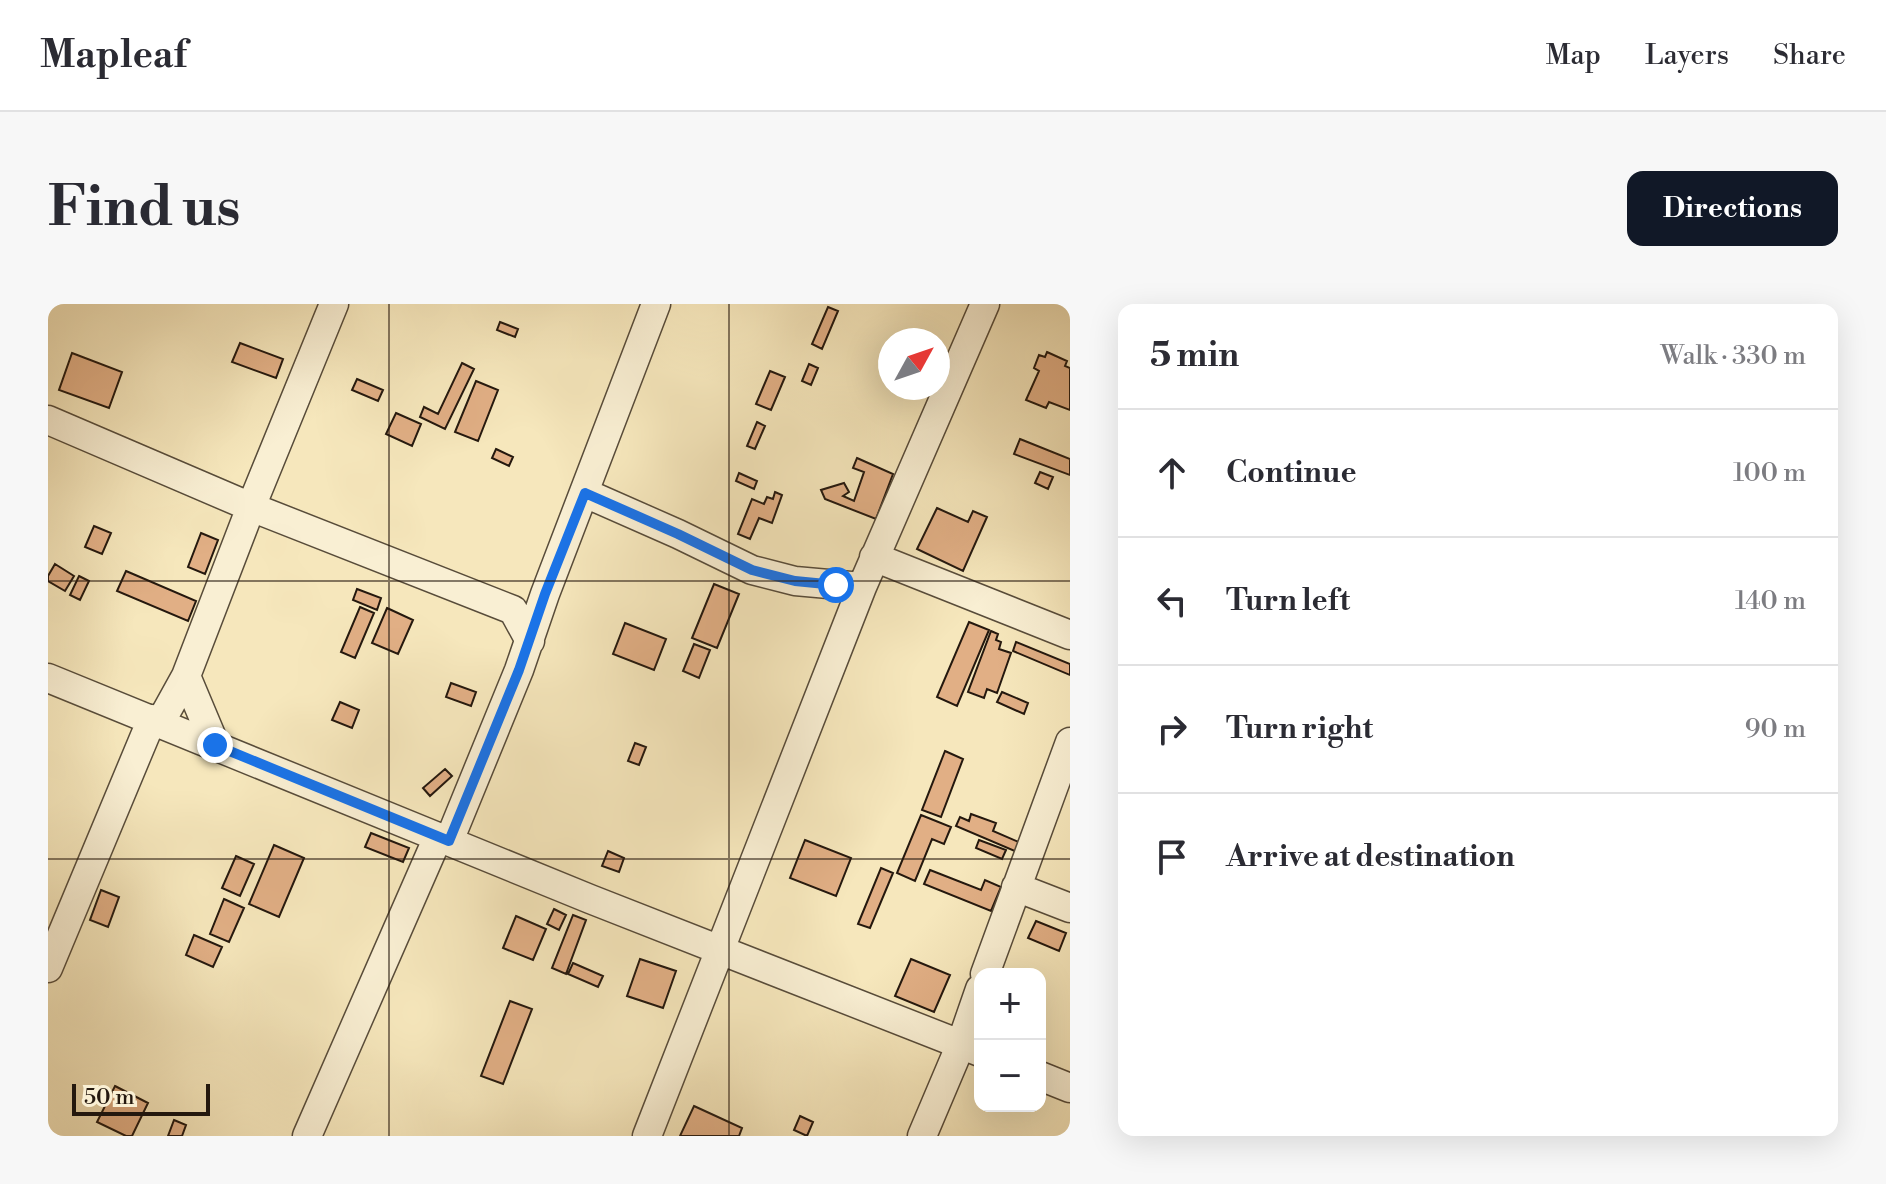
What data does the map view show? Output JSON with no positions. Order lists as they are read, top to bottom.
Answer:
{
  "scale_bar": "50 m",
  "north": "top right",
  "page": {
    "header": "Mapleaf",
    "nav": ["Map", "Layers", "Share"],
    "buttons": "Directions",
    "title": "Find us",
    "heading": ["5 min", "Walk · 330 m"],
    "list": [
      ["Continue", "100 m"],
      ["Turn left", "140 m"],
      ["Turn right", "90 m"],
      "Arrive at destination"
    ],
    "map_buttons": ["+", "−"],
    "scale": "50 m"
  }
}
